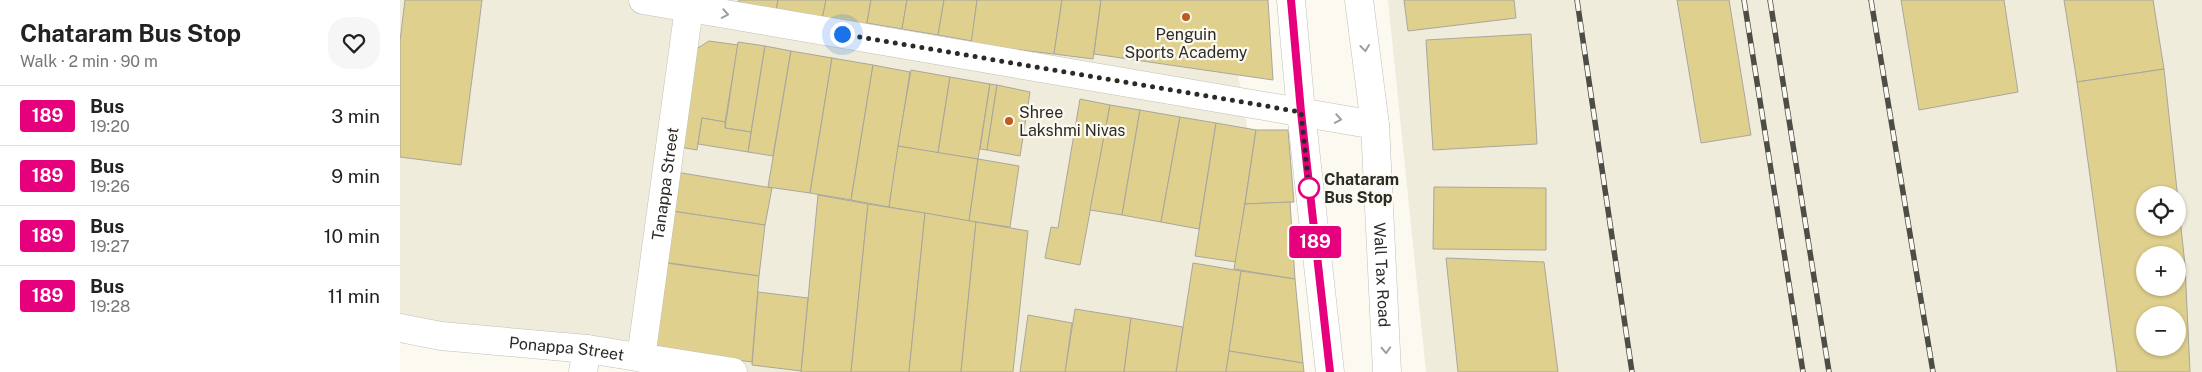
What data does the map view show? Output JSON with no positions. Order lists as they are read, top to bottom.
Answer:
{
  "streets": {
    "street": ["Tanappa Street", "Wall Tax Road", "Ponappa Street"]
  },
  "crossings": [
    ["Tanappa Street", "Ponappa Street"]
  ],
  "places": ["Penguin Sports Academy", "Shree Lakshmi Nivas", "Chataram Bus Stop"],
  "lines": ["bus line 189"],
  "page": {
    "heading": ["Chataram Bus Stop", "Walk · 2 min · 90 m"],
    "on_map": "189",
    "list": [
      {
        "mark": "189",
        "name": "Bus",
        "note": "19:20",
        "value": "3 min"
      },
      {
        "mark": "189",
        "name": "Bus",
        "note": "19:26",
        "value": "9 min"
      },
      {
        "mark": "189",
        "name": "Bus",
        "note": "19:27",
        "value": "10 min"
      },
      {
        "mark": "189",
        "name": "Bus",
        "note": "19:28",
        "value": "11 min"
      }
    ],
    "map_buttons": ["+", "−"]
  }
}
